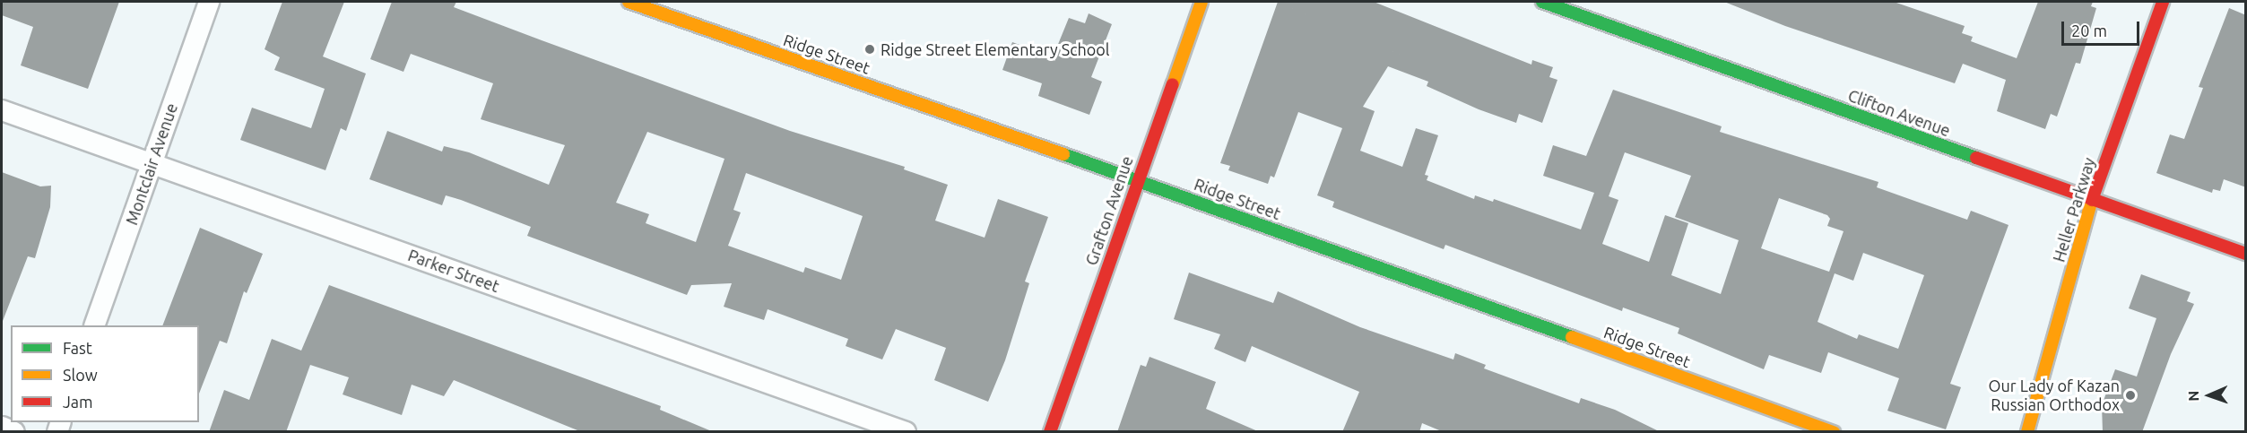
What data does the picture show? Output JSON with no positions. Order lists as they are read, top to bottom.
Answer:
{
  "streets": {
    "street": [
      "Ridge Street",
      "Clifton Avenue",
      "Montclair Avenue",
      "Heller Parkway",
      "Grafton Avenue",
      "Parker Street"
    ]
  },
  "crossings": [
    ["Ridge Street", "Grafton Avenue"],
    ["Clifton Avenue", "Heller Parkway"],
    ["Montclair Avenue", "Parker Street"]
  ],
  "places": ["Ridge Street Elementary School", "Our Lady of Kazan Russian Orthodox"],
  "legend": ["Fast", "Slow", "Jam"],
  "scale_bar": "20 m",
  "north": "left"
}
